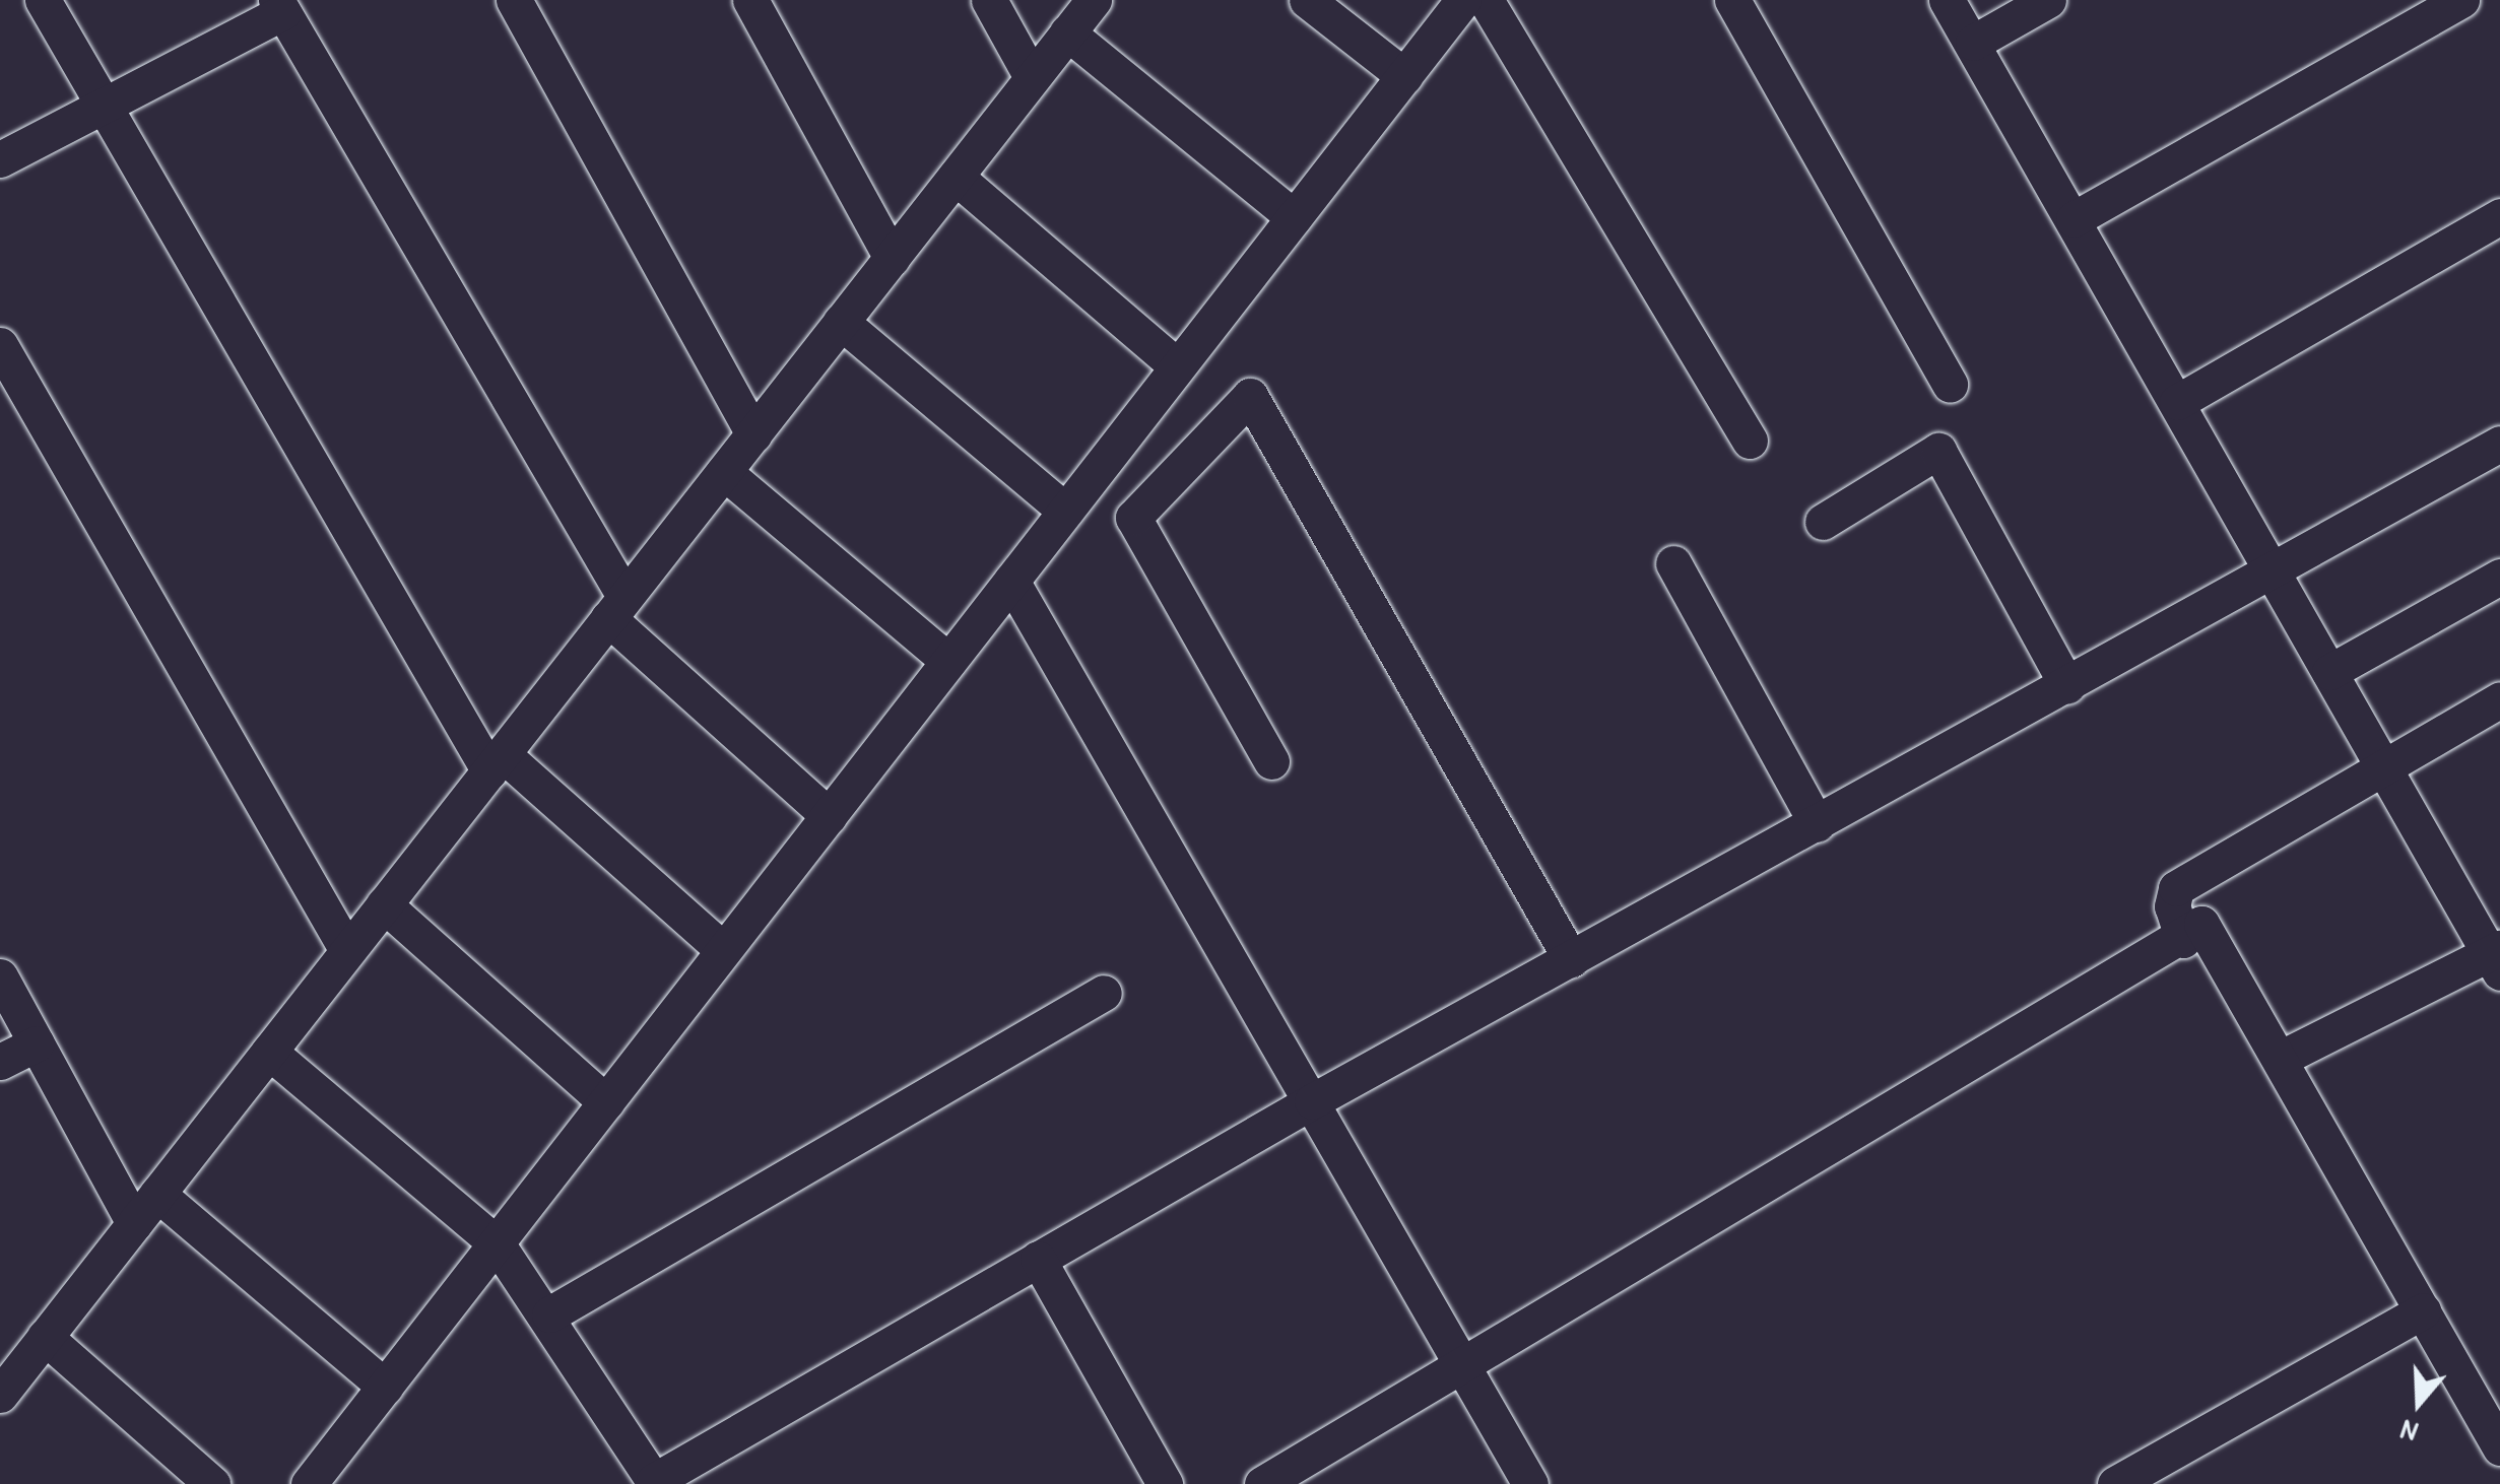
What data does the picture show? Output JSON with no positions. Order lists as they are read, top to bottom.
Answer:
{
  "north": "bottom"
}
